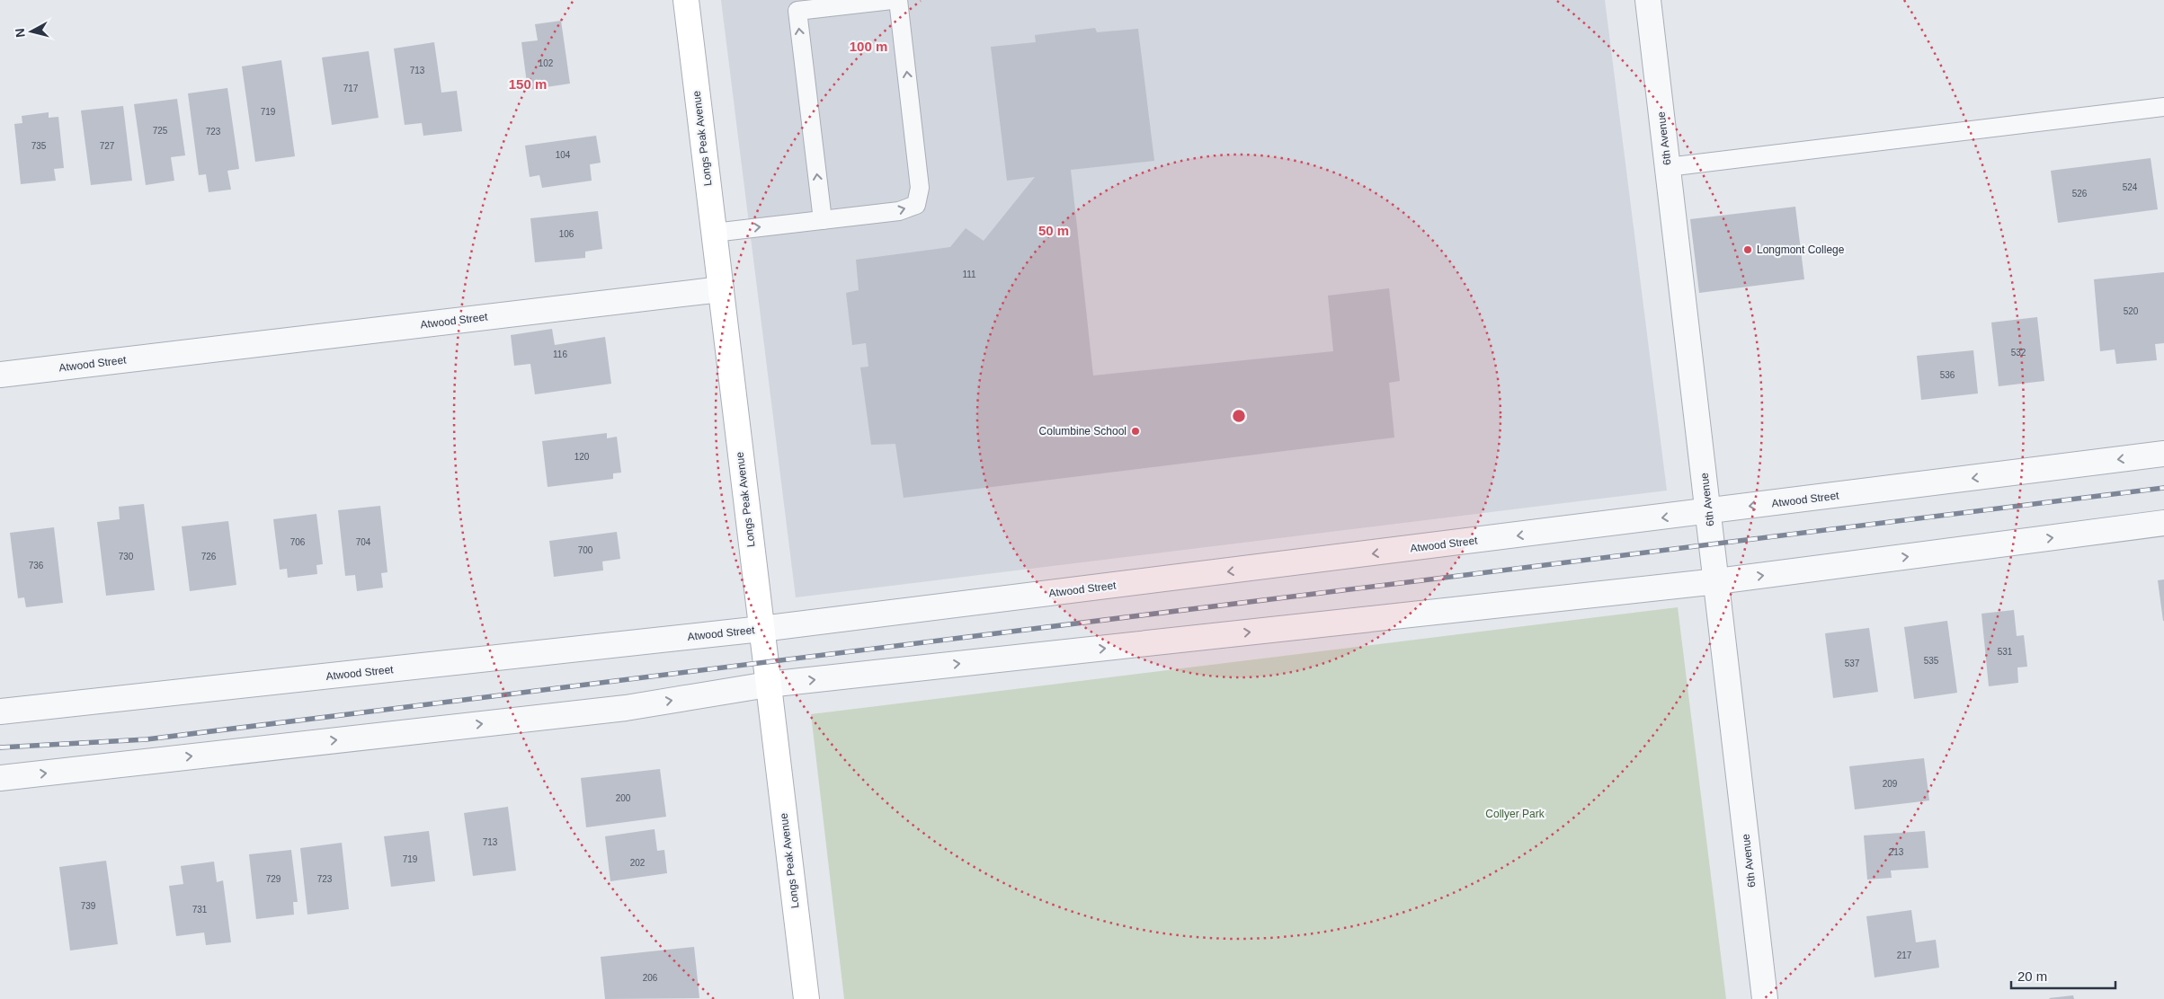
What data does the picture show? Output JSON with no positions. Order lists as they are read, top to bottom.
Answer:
{
  "streets": {
    "street": ["Longs Peak Avenue", "6th Avenue", "Atwood Street"]
  },
  "crossings": [
    ["Longs Peak Avenue", "Atwood Street"],
    ["6th Avenue", "Atwood Street"]
  ],
  "parks": ["Collyer Park"],
  "places": ["Longmont College", "Columbine School"],
  "house_numbers": [
    "102",
    "713",
    "717",
    "719",
    "725",
    "723",
    "735",
    "727",
    "104",
    "524",
    "526",
    "106",
    "111",
    "520",
    "532",
    "116",
    "536",
    "120",
    "706",
    "704",
    "700",
    "730",
    "726",
    "736",
    "531",
    "535",
    "537",
    "209",
    "200",
    "713",
    "213",
    "719",
    "202",
    "729",
    "723",
    "739",
    "731",
    "217",
    "206"
  ],
  "scale_bar": "20 m",
  "north": "left",
  "rings": ["100 m", "150 m", "50 m"]
}
